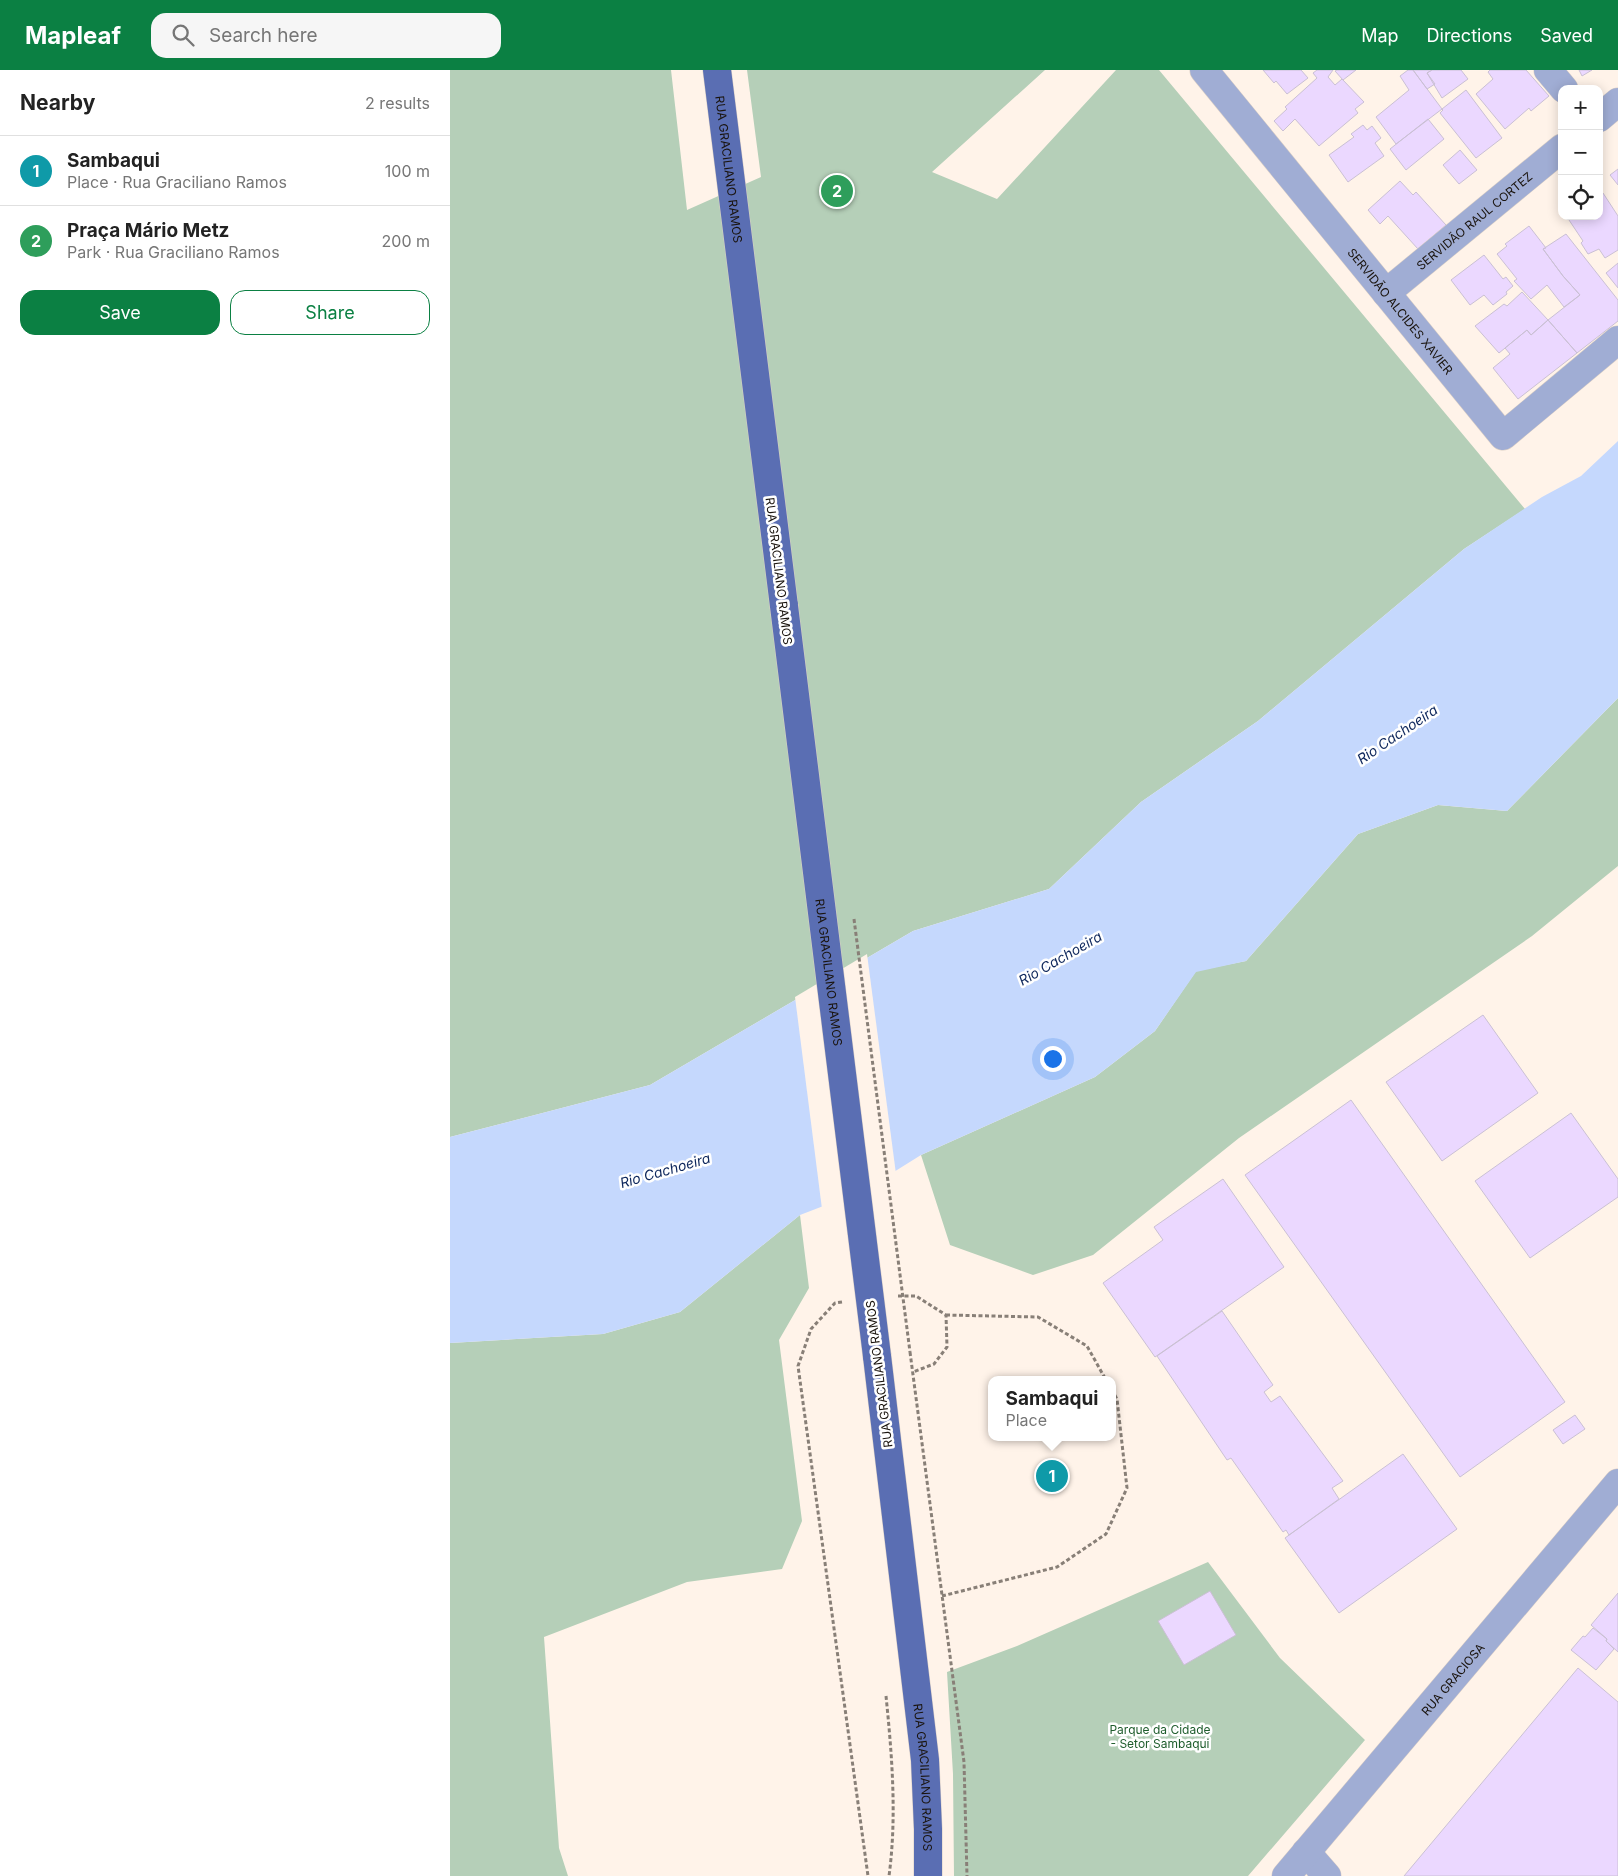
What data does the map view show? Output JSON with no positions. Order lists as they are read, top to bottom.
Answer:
{
  "streets": {
    "main road": ["RUA GRACILIANO RAMOS"],
    "street": ["SERVIDÃO RAUL CORTEZ", "SERVIDÃO ALCIDES XAVIER", "RUA GRACIOSA"]
  },
  "crossings": [
    ["SERVIDÃO RAUL CORTEZ", "SERVIDÃO ALCIDES XAVIER"]
  ],
  "water": ["Rio Cachoeira"],
  "parks": ["Parque da Cidade - Setor Sambaqui"],
  "page": {
    "header": "Mapleaf",
    "search": "Search here",
    "nav": ["Map", "Directions", "Saved"],
    "heading": ["Nearby", "2 results"],
    "map_buttons": ["+", "−"],
    "list": [
      {
        "mark": "1",
        "name": "Sambaqui",
        "note": "Place · Rua Graciliano Ramos",
        "value": "100 m"
      },
      {
        "mark": "2",
        "name": "Praça Mário Metz",
        "note": "Park · Rua Graciliano Ramos",
        "value": "200 m"
      }
    ],
    "pins": ["2", "1"],
    "buttons": ["Save", "Share"],
    "popup": ["Sambaqui", "Place"]
  }
}
